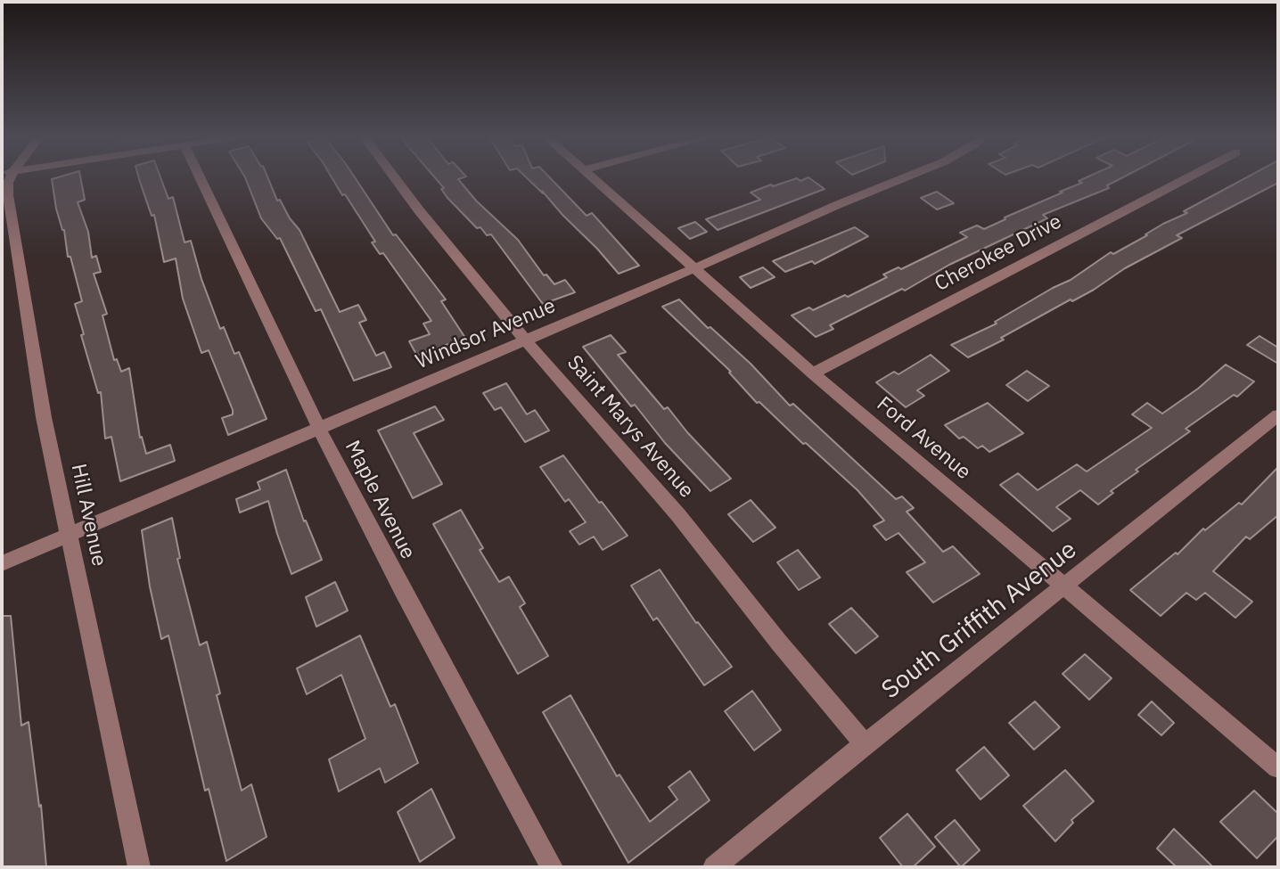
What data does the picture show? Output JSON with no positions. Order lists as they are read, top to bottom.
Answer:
{
  "streets": {
    "street": [
      "Cherokee Drive",
      "Windsor Avenue",
      "Saint Marys Avenue",
      "Ford Avenue",
      "Maple Avenue",
      "Hill Avenue",
      "South Griffith Avenue"
    ]
  },
  "crossings": [
    ["Cherokee Drive", "Ford Avenue"],
    ["Windsor Avenue", "Saint Marys Avenue"],
    ["Windsor Avenue", "Ford Avenue"],
    ["Windsor Avenue", "Maple Avenue"],
    ["Windsor Avenue", "Hill Avenue"],
    ["Saint Marys Avenue", "South Griffith Avenue"],
    ["Ford Avenue", "South Griffith Avenue"]
  ]
}
